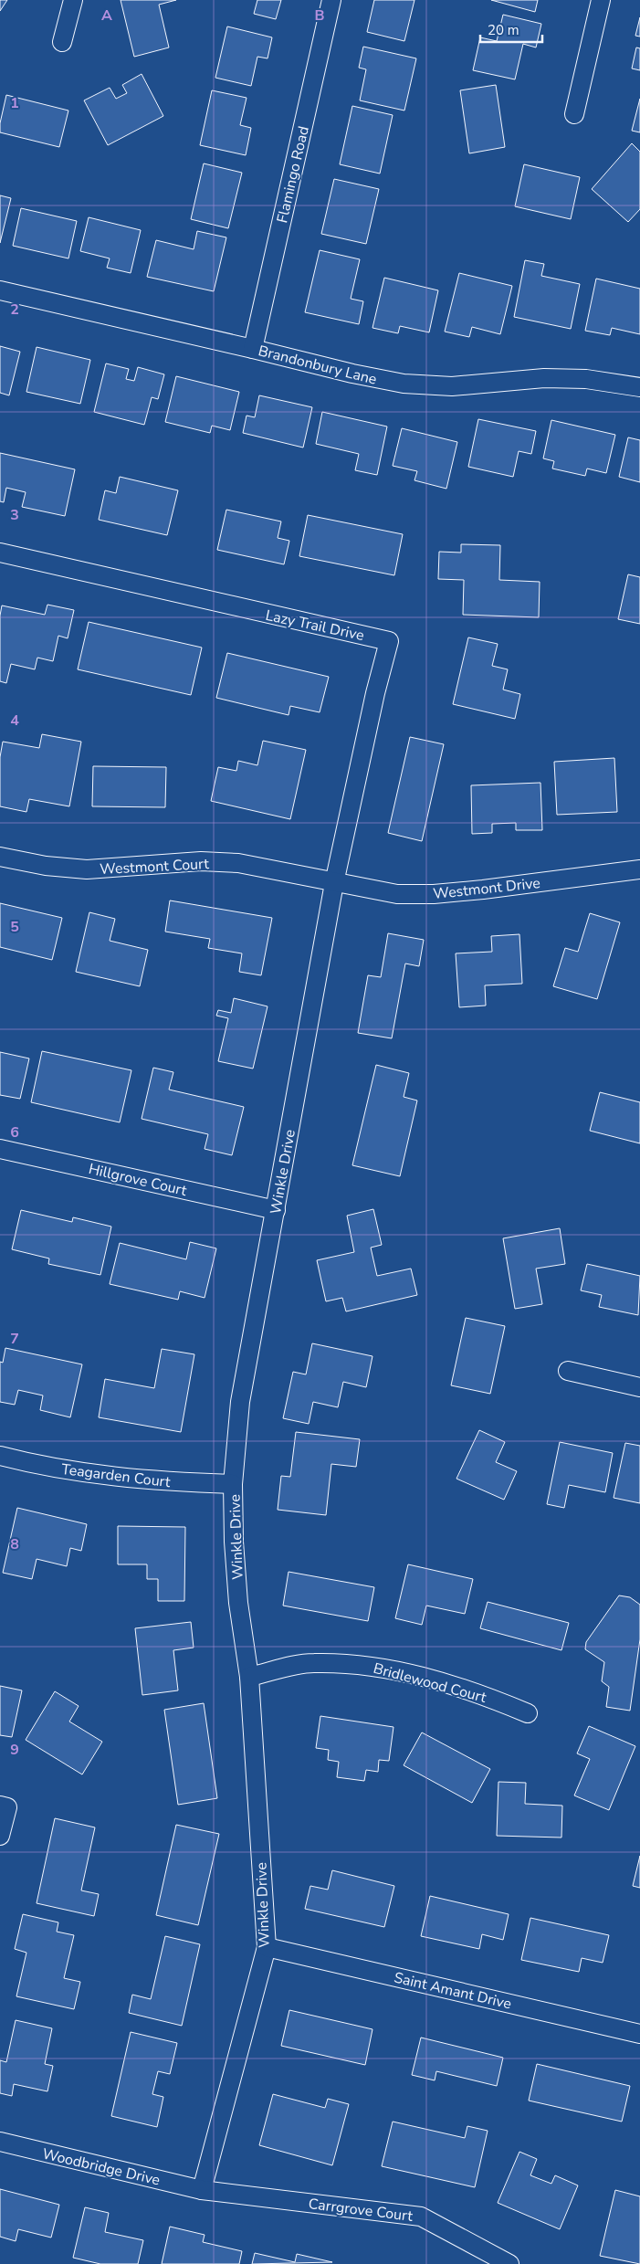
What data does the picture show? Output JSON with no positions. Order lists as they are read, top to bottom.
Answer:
{
  "streets": {
    "street": [
      "Flamingo Road",
      "Brandonbury Lane",
      "Lazy Trail Drive",
      "Westmont Court",
      "Westmont Drive",
      "Winkle Drive",
      "Hillgrove Court",
      "Teagarden Court",
      "Bridlewood Court",
      "Saint Amant Drive",
      "Woodbridge Drive",
      "Carrgrove Court"
    ]
  },
  "crossings": [
    ["Flamingo Road", "Brandonbury Lane"],
    ["Lazy Trail Drive", "Westmont Court"],
    ["Lazy Trail Drive", "Westmont Drive"],
    ["Lazy Trail Drive", "Winkle Drive"],
    ["Westmont Court", "Westmont Drive"],
    ["Westmont Court", "Winkle Drive"],
    ["Westmont Drive", "Winkle Drive"],
    ["Winkle Drive", "Hillgrove Court"],
    ["Winkle Drive", "Teagarden Court"],
    ["Winkle Drive", "Bridlewood Court"],
    ["Winkle Drive", "Saint Amant Drive"],
    ["Winkle Drive", "Woodbridge Drive"],
    ["Winkle Drive", "Carrgrove Court"],
    ["Woodbridge Drive", "Carrgrove Court"]
  ],
  "scale_bar": "20 m",
  "grid": {
    "columns": ["A", "B"],
    "rows": [
      "1",
      "2",
      "3",
      "4",
      "5",
      "6",
      "7",
      "8",
      "9"
    ]
  }
}
